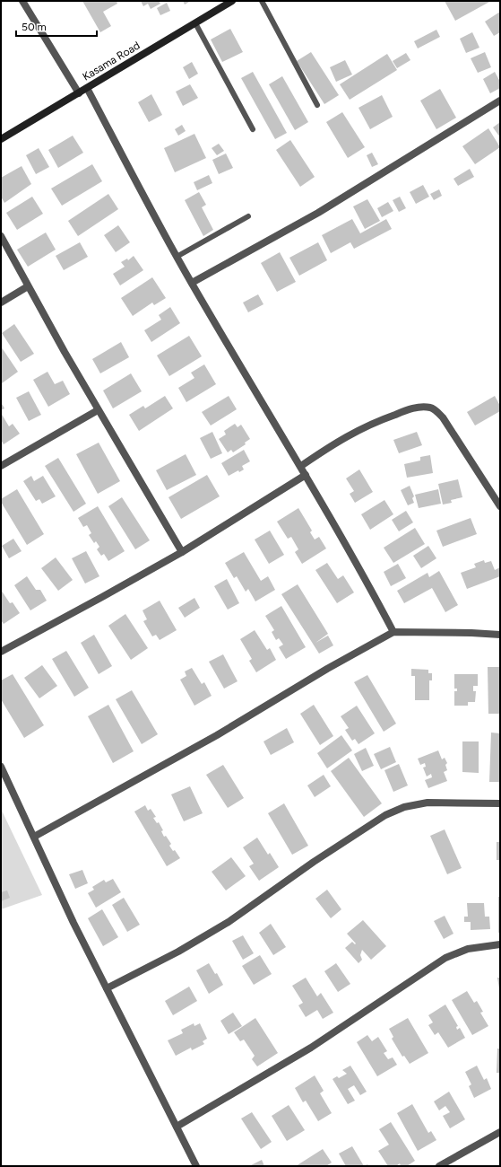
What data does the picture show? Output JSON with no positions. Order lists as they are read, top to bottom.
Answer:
{
  "streets": {
    "street": ["Kasama Road"]
  },
  "scale_bar": "50 m"
}
